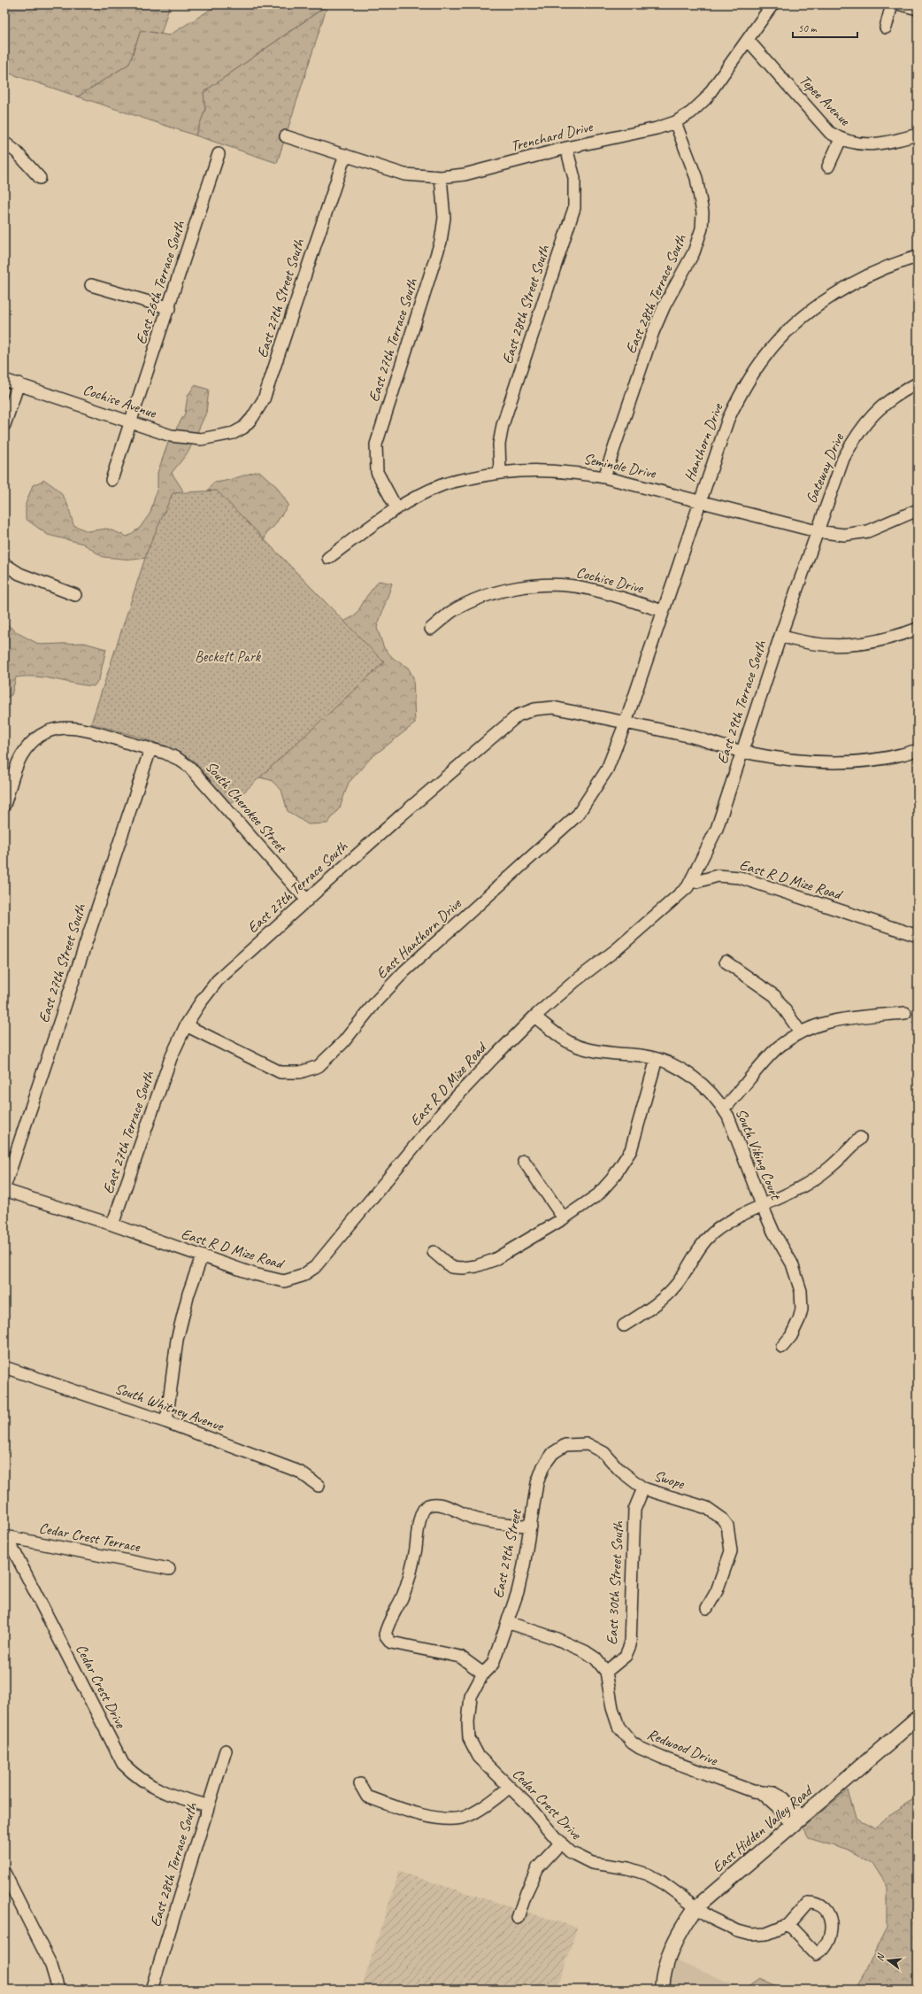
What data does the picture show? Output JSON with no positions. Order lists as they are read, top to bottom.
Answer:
{
  "streets": {
    "main road": ["East Hidden Valley Road"],
    "street": [
      "Tepee Avenue",
      "Trenchard Drive",
      "East 26th Terrace South",
      "East 28th Terrace South",
      "East 27th Street South",
      "East 28th Street South",
      "East 27th Terrace South",
      "Cochise Avenue",
      "Hanthorn Drive",
      "Seminole Drive",
      "Gateway Drive",
      "Cochise Drive",
      "East 29th Terrace South",
      "South Cherokee Street",
      "East R D Mize Road",
      "East Hanthorn Drive",
      "South Viking Court",
      "South Whitney Avenue",
      "Swope",
      "Cedar Crest Terrace",
      "East 29th Street",
      "East 30th Street South",
      "Cedar Crest Drive",
      "Redwood Drive"
    ]
  },
  "crossings": [
    ["Tepee Avenue", "Trenchard Drive"],
    ["Trenchard Drive", "East 28th Terrace South"],
    ["Trenchard Drive", "East 27th Street South"],
    ["Trenchard Drive", "East 28th Street South"],
    ["Trenchard Drive", "East 27th Terrace South"],
    ["East 26th Terrace South", "Cochise Avenue"],
    ["East 28th Terrace South", "Seminole Drive"],
    ["East 28th Terrace South", "Cedar Crest Drive"],
    ["East 27th Street South", "Cochise Avenue"],
    ["East 27th Street South", "South Cherokee Street"],
    ["East 27th Street South", "East R D Mize Road"],
    ["East 28th Street South", "Seminole Drive"],
    ["East 27th Terrace South", "Hanthorn Drive"],
    ["East 27th Terrace South", "Seminole Drive"],
    ["East 27th Terrace South", "East 29th Terrace South"],
    ["East 27th Terrace South", "South Cherokee Street"],
    ["East 27th Terrace South", "East R D Mize Road"],
    ["East 27th Terrace South", "East Hanthorn Drive"],
    ["Hanthorn Drive", "Seminole Drive"],
    ["Hanthorn Drive", "Cochise Drive"],
    ["Hanthorn Drive", "East Hanthorn Drive"],
    ["Seminole Drive", "Gateway Drive"],
    ["Seminole Drive", "East 29th Terrace South"],
    ["Gateway Drive", "East 29th Terrace South"],
    ["East 29th Terrace South", "East R D Mize Road"],
    ["East R D Mize Road", "South Viking Court"],
    ["Swope", "East 29th Street"],
    ["Swope", "East 30th Street South"],
    ["Cedar Crest Terrace", "Cedar Crest Drive"],
    ["East 29th Street", "Cedar Crest Drive"],
    ["East 29th Street", "Redwood Drive"],
    ["East 30th Street South", "Redwood Drive"],
    ["Cedar Crest Drive", "East Hidden Valley Road"],
    ["Redwood Drive", "East Hidden Valley Road"]
  ],
  "parks": ["Beckett Park"],
  "scale_bar": "50 m",
  "north": "left"
}
